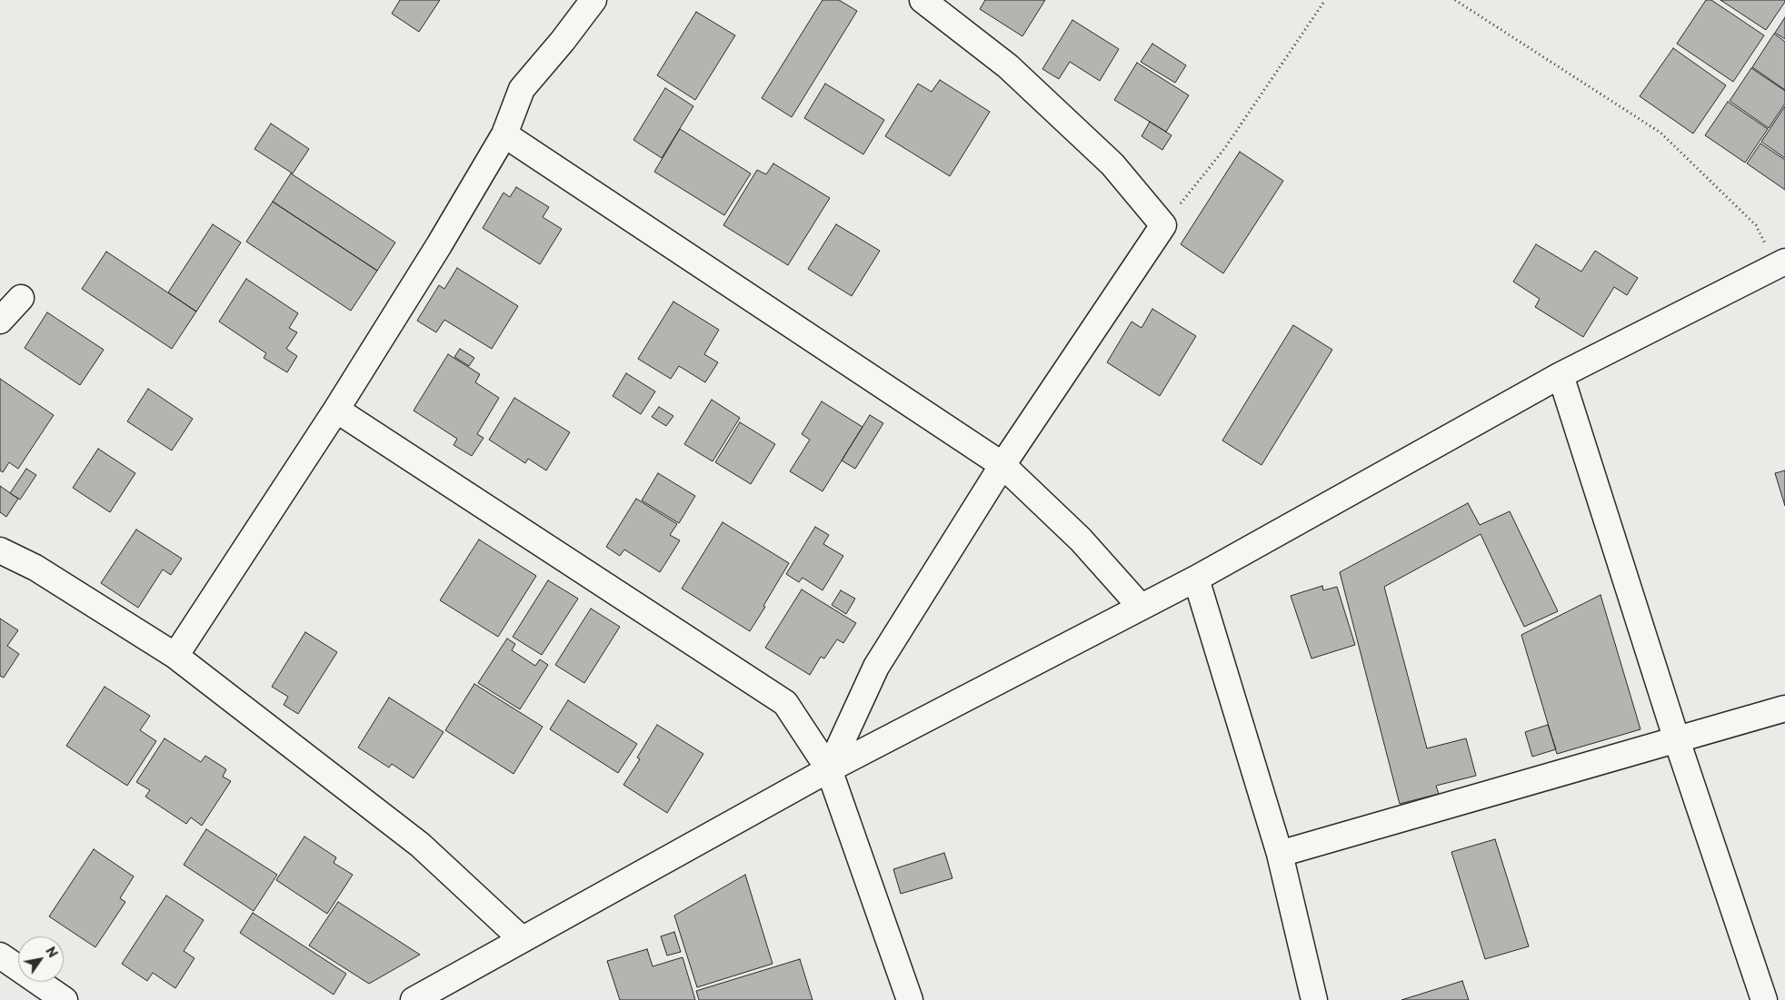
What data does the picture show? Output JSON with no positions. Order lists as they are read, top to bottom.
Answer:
{
  "north": "top right"
}
